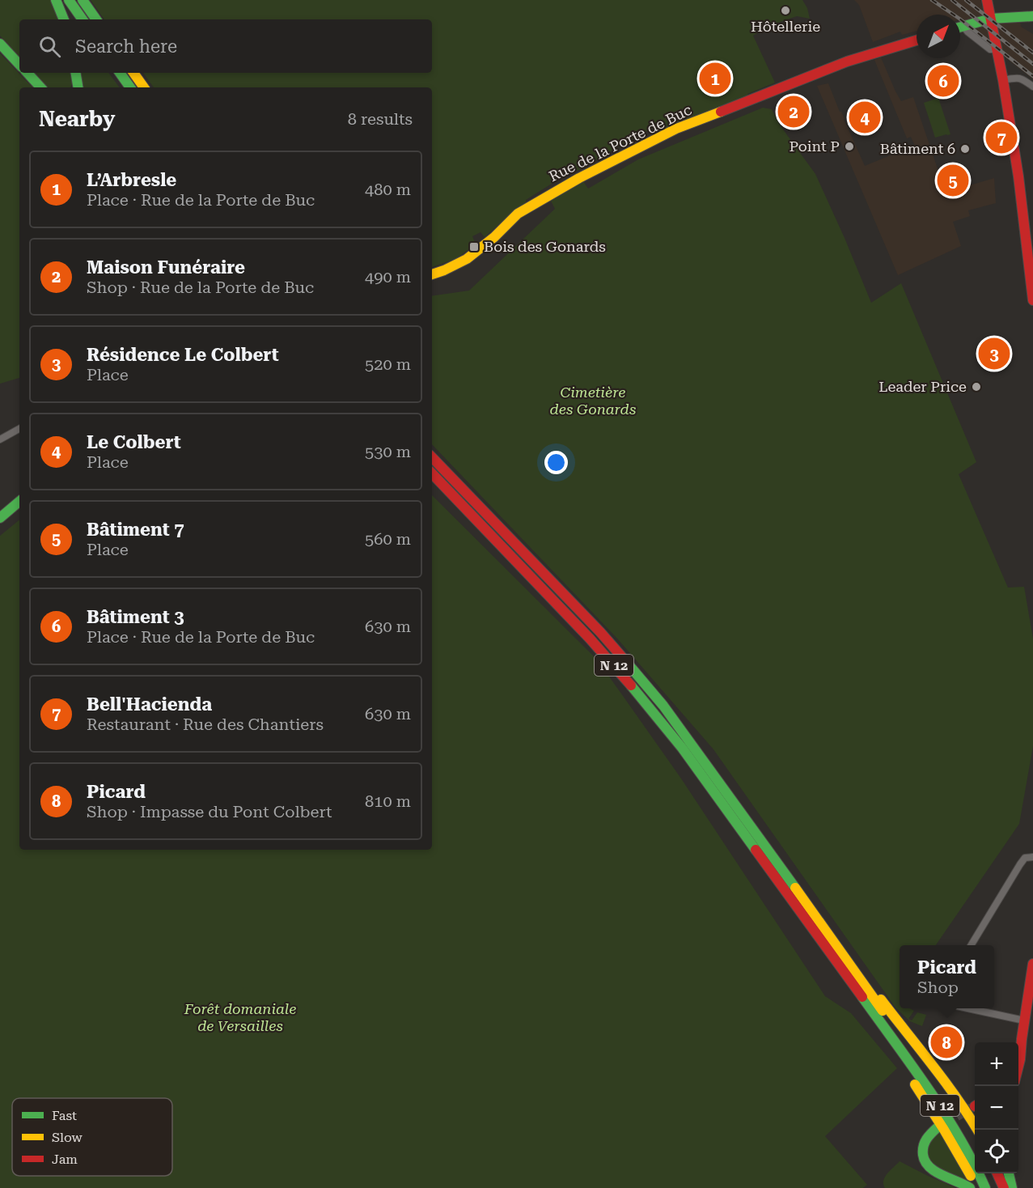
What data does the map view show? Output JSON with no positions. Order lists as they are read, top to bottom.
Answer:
{
  "streets": {
    "main road": ["Rue de la Porte de Buc", "N 12"]
  },
  "parks": ["Cimetière des Gonards", "Forêt domaniale de Versailles"],
  "places": {
    "other": [
      "Hôtellerie",
      "Point P",
      "Bâtiment 6",
      "Leader Price"
    ],
    "transit": ["Bois des Gonards"]
  },
  "legend": ["Fast", "Slow", "Jam"],
  "north": "top right",
  "page": {
    "search": "Search here",
    "pins": [
      "1",
      "6",
      "2",
      "4",
      "7",
      "5",
      "3",
      "8"
    ],
    "heading": ["Nearby", "8 results"],
    "list": [
      {
        "mark": "1",
        "name": "L’Arbresle",
        "note": "Place · Rue de la Porte de Buc",
        "value": "480 m"
      },
      {
        "mark": "2",
        "name": "Maison Funéraire",
        "note": "Shop · Rue de la Porte de Buc",
        "value": "490 m"
      },
      {
        "mark": "3",
        "name": "Résidence Le Colbert",
        "note": "Place",
        "value": "520 m"
      },
      {
        "mark": "4",
        "name": "Le Colbert",
        "note": "Place",
        "value": "530 m"
      },
      {
        "mark": "5",
        "name": "Bâtiment 7",
        "note": "Place",
        "value": "560 m"
      },
      {
        "mark": "6",
        "name": "Bâtiment 3",
        "note": "Place · Rue de la Porte de Buc",
        "value": "630 m"
      },
      {
        "mark": "7",
        "name": "Bell'Hacienda",
        "note": "Restaurant · Rue des Chantiers",
        "value": "630 m"
      },
      {
        "mark": "8",
        "name": "Picard",
        "note": "Shop · Impasse du Pont Colbert",
        "value": "810 m"
      }
    ],
    "popup": ["Picard", "Shop"],
    "map_buttons": ["+", "−"]
  }
}
